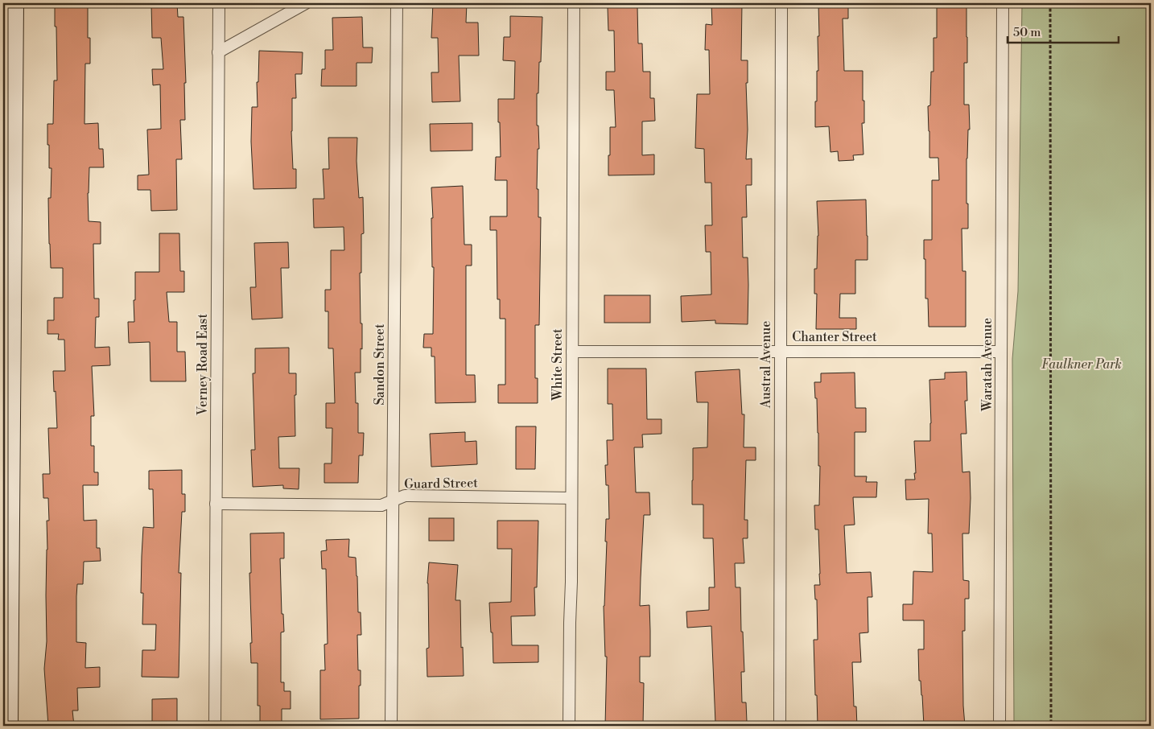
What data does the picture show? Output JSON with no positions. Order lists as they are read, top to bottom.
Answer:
{
  "streets": {
    "street": [
      "Chanter Street",
      "Verney Road East",
      "Sandon Street",
      "White Street",
      "Austral Avenue",
      "Waratah Avenue",
      "Guard Street"
    ]
  },
  "crossings": [
    ["Chanter Street", "White Street"],
    ["Chanter Street", "Austral Avenue"],
    ["Chanter Street", "Waratah Avenue"],
    ["Verney Road East", "Guard Street"],
    ["Sandon Street", "Guard Street"],
    ["White Street", "Guard Street"]
  ],
  "parks": ["Faulkner Park"],
  "scale_bar": "50 m"
}
